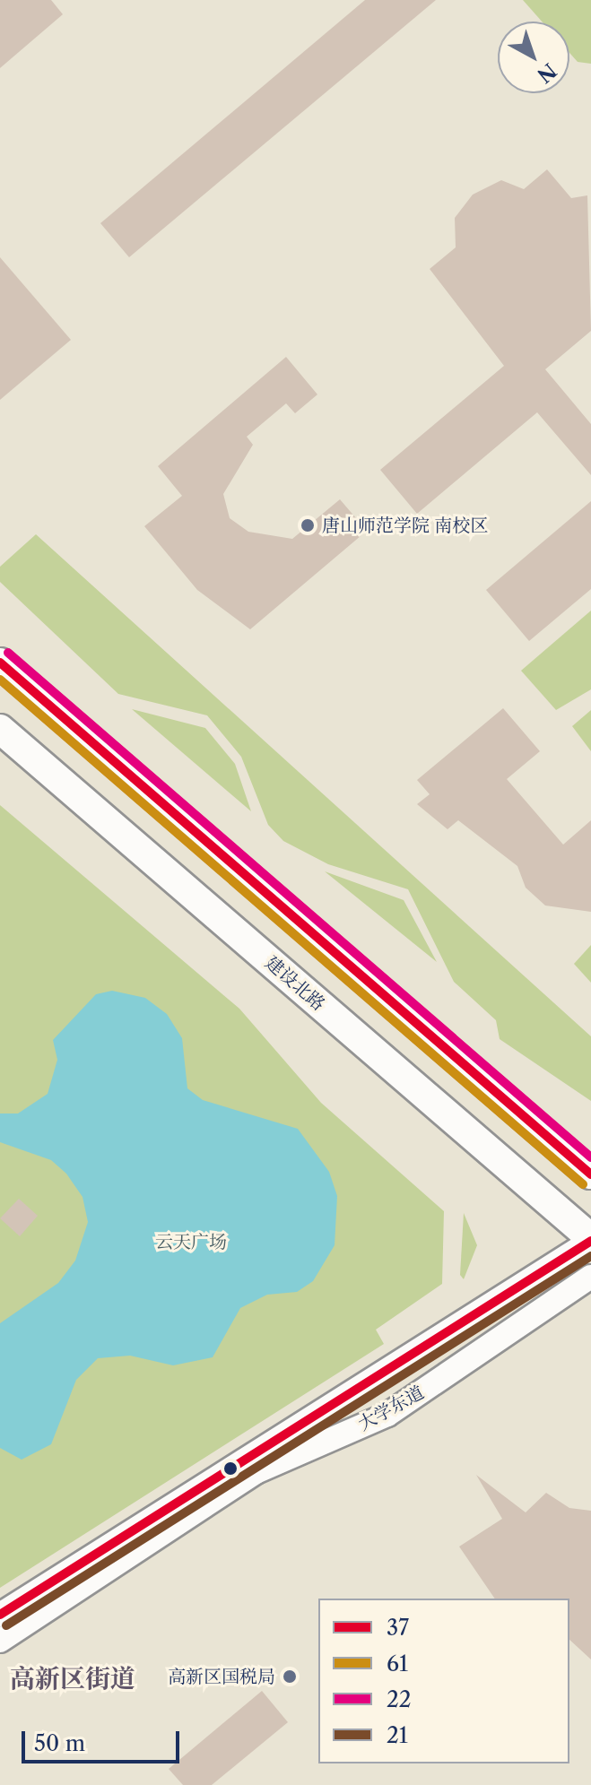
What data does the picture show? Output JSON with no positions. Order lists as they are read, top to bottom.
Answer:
{
  "streets": {
    "main road": ["建设北路"],
    "street": ["大学东道"]
  },
  "crossings": [
    ["建设北路", "大学东道"]
  ],
  "districts": ["高新区街道"],
  "parks": ["云天广场"],
  "places": ["唐山师范学院 南校区", "高新区国税局"],
  "lines": [
    "transit line 22",
    "transit line 37",
    "transit line 61",
    "transit line 21"
  ],
  "legend": [
    "37",
    "61",
    "22",
    "21"
  ],
  "scale_bar": "50 m",
  "north": "bottom right"
}
